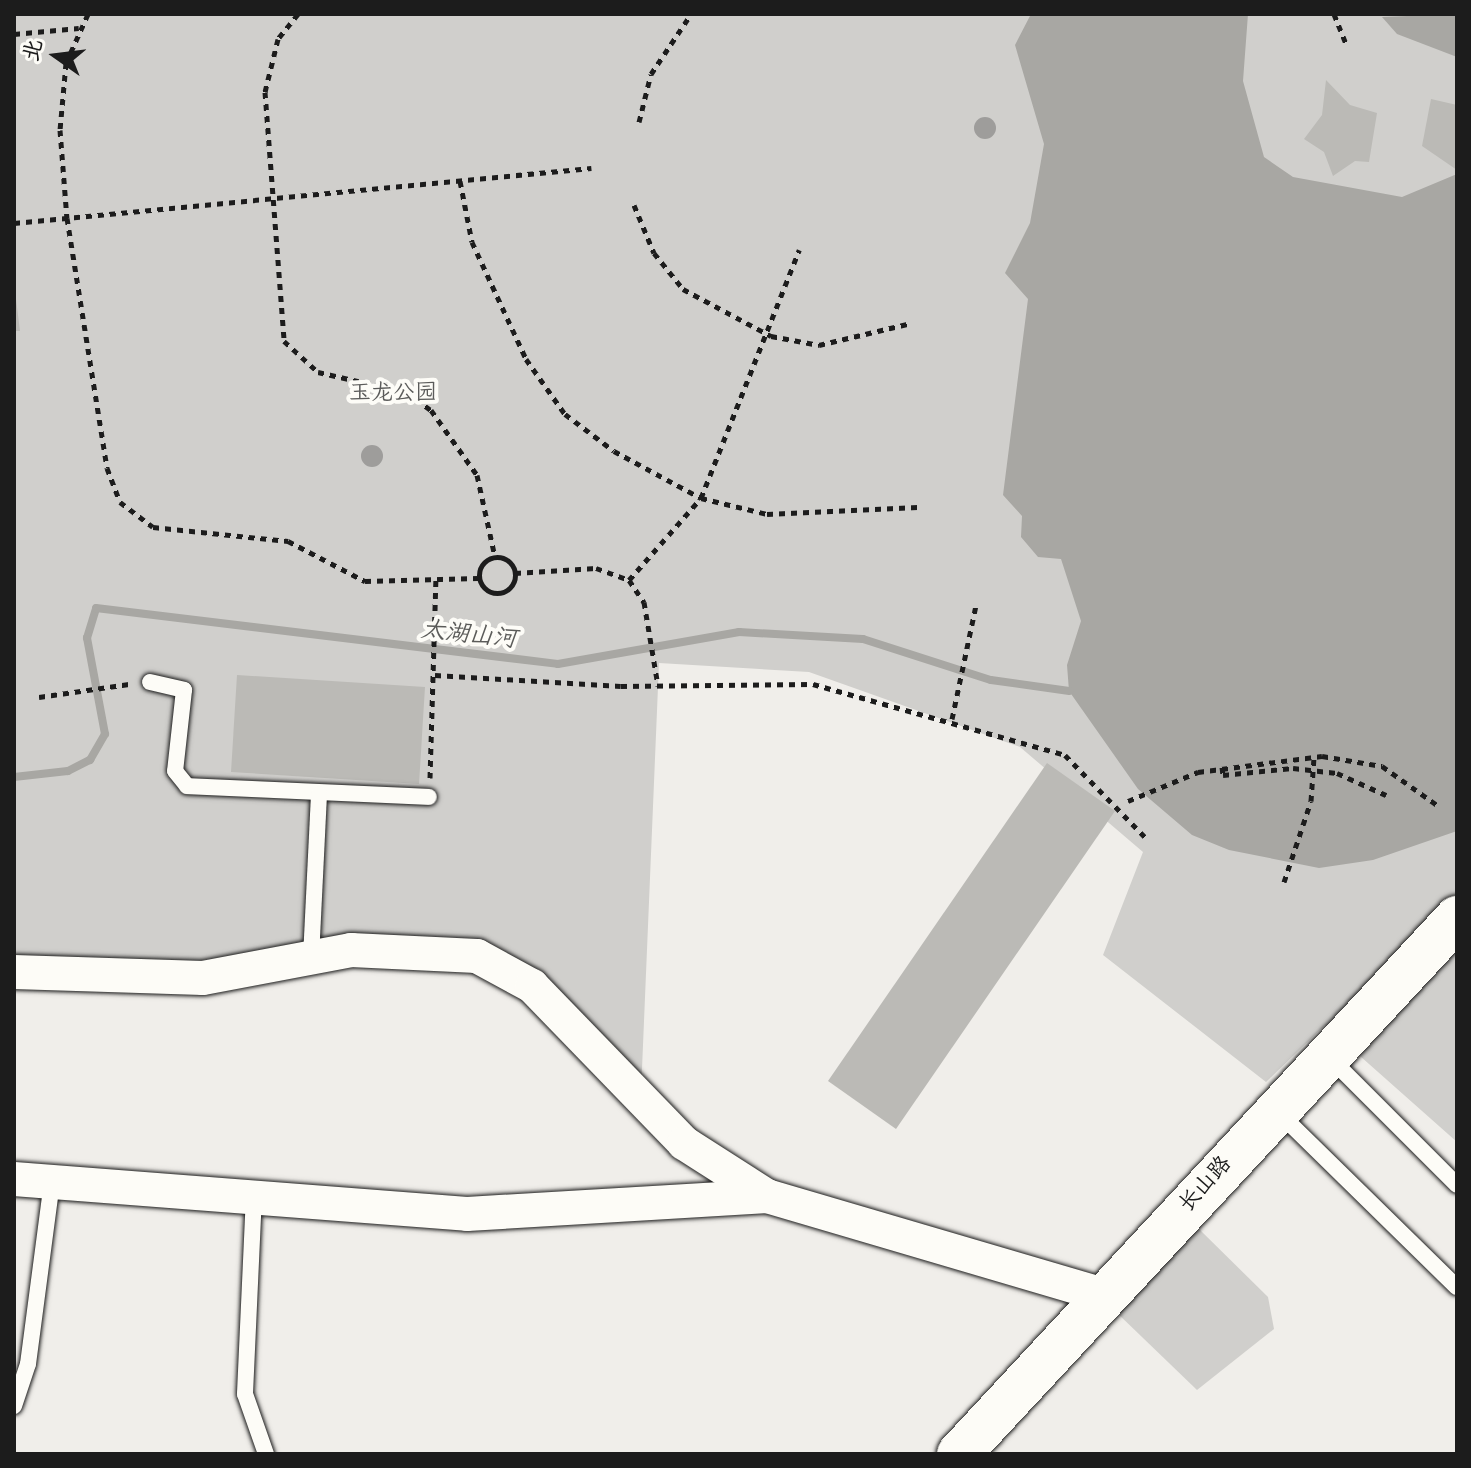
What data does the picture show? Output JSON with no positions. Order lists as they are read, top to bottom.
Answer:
{
  "streets": {
    "street": ["长山路"]
  },
  "water": ["太湖山河"],
  "parks": ["玉龙公园"],
  "north": "left"
}
